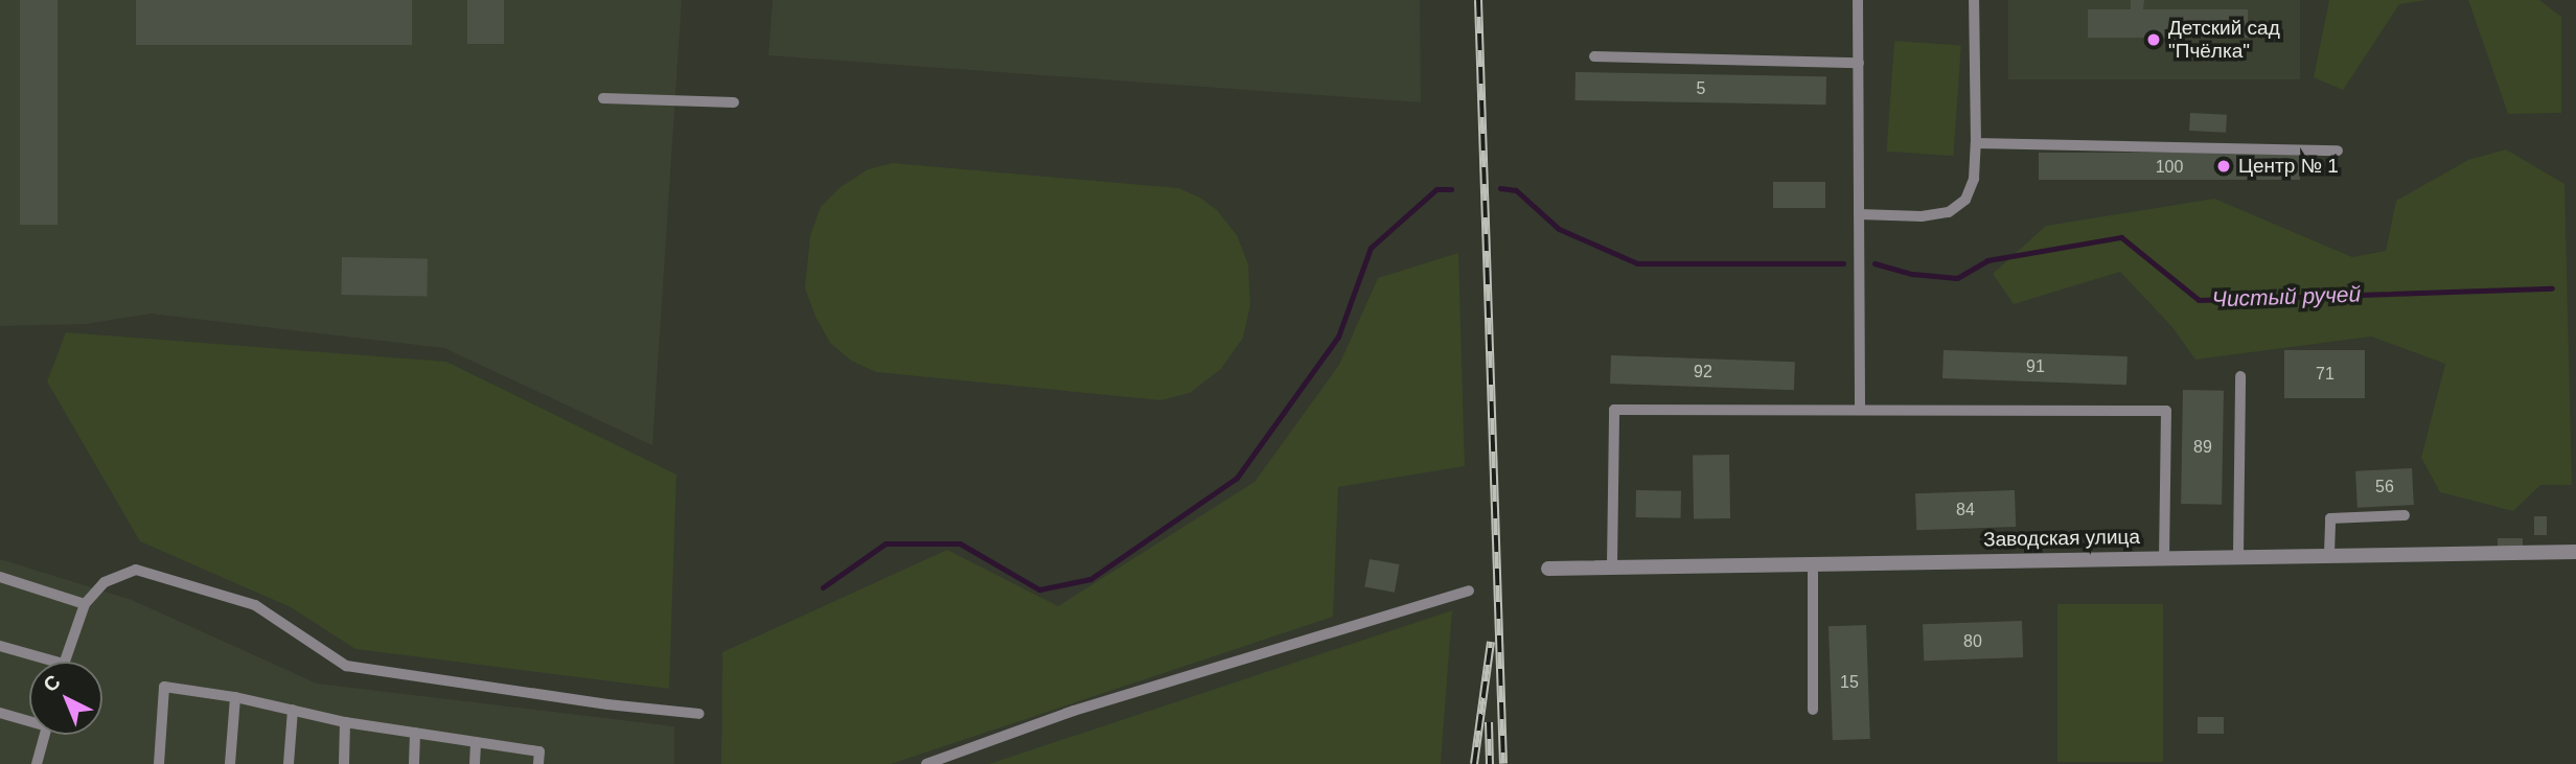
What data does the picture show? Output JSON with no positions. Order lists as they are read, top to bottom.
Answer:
{
  "streets": {
    "street": ["Заводская улица"]
  },
  "water": ["Чистый ручей"],
  "places": ["Детский сад \"Пчёлка\"", "Центр № 1"],
  "house_numbers": [
    "5",
    "100",
    "91",
    "92",
    "71",
    "89",
    "56",
    "84",
    "80",
    "15"
  ],
  "north": "top left"
}
